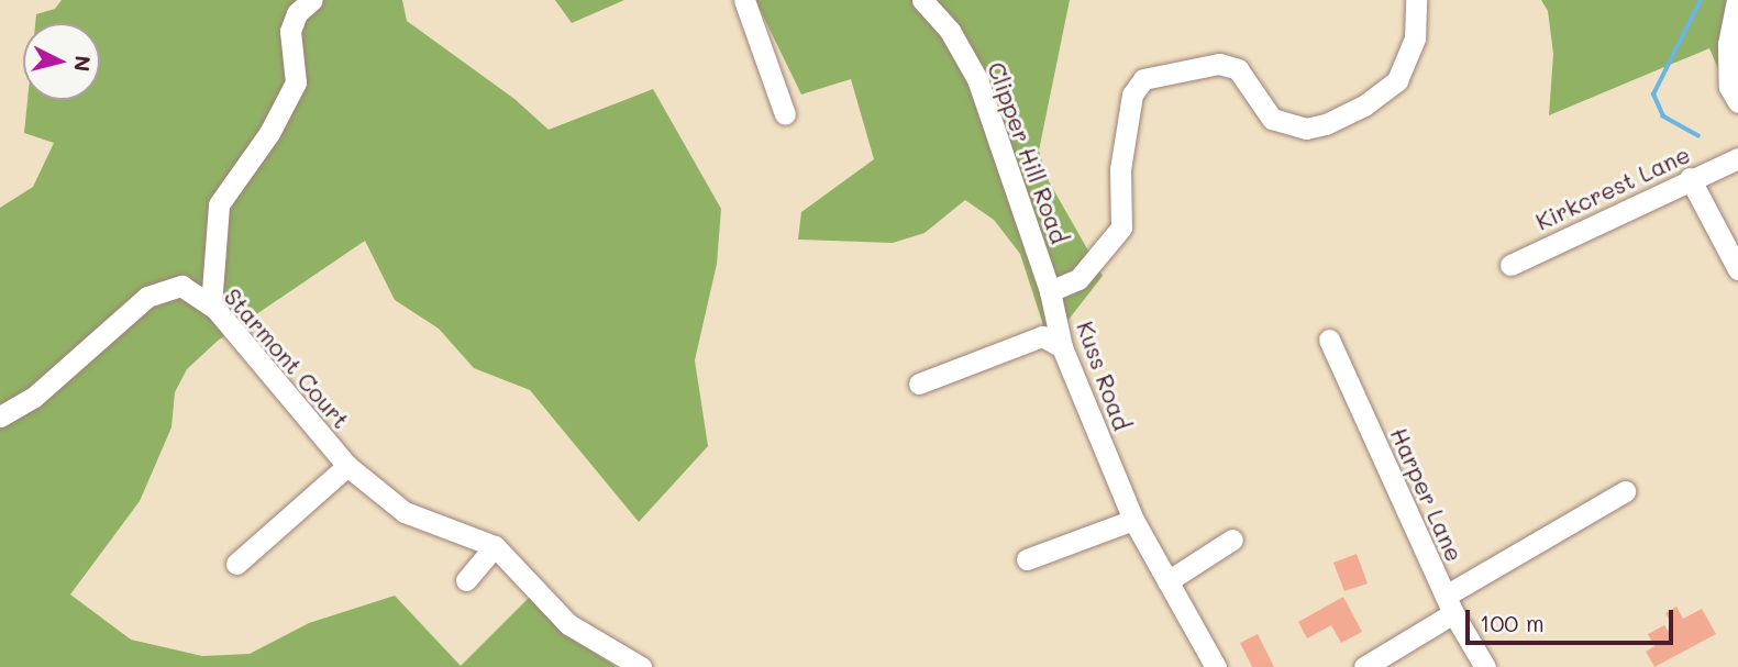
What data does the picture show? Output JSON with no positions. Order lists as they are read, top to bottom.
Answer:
{
  "streets": {
    "street": [
      "Clipper Hill Road",
      "Kirkcrest Lane",
      "Starmont Court",
      "Kuss Road",
      "Harper Lane"
    ]
  },
  "crossings": [
    ["Clipper Hill Road", "Kuss Road"]
  ],
  "scale_bar": "100 m",
  "north": "right"
}
